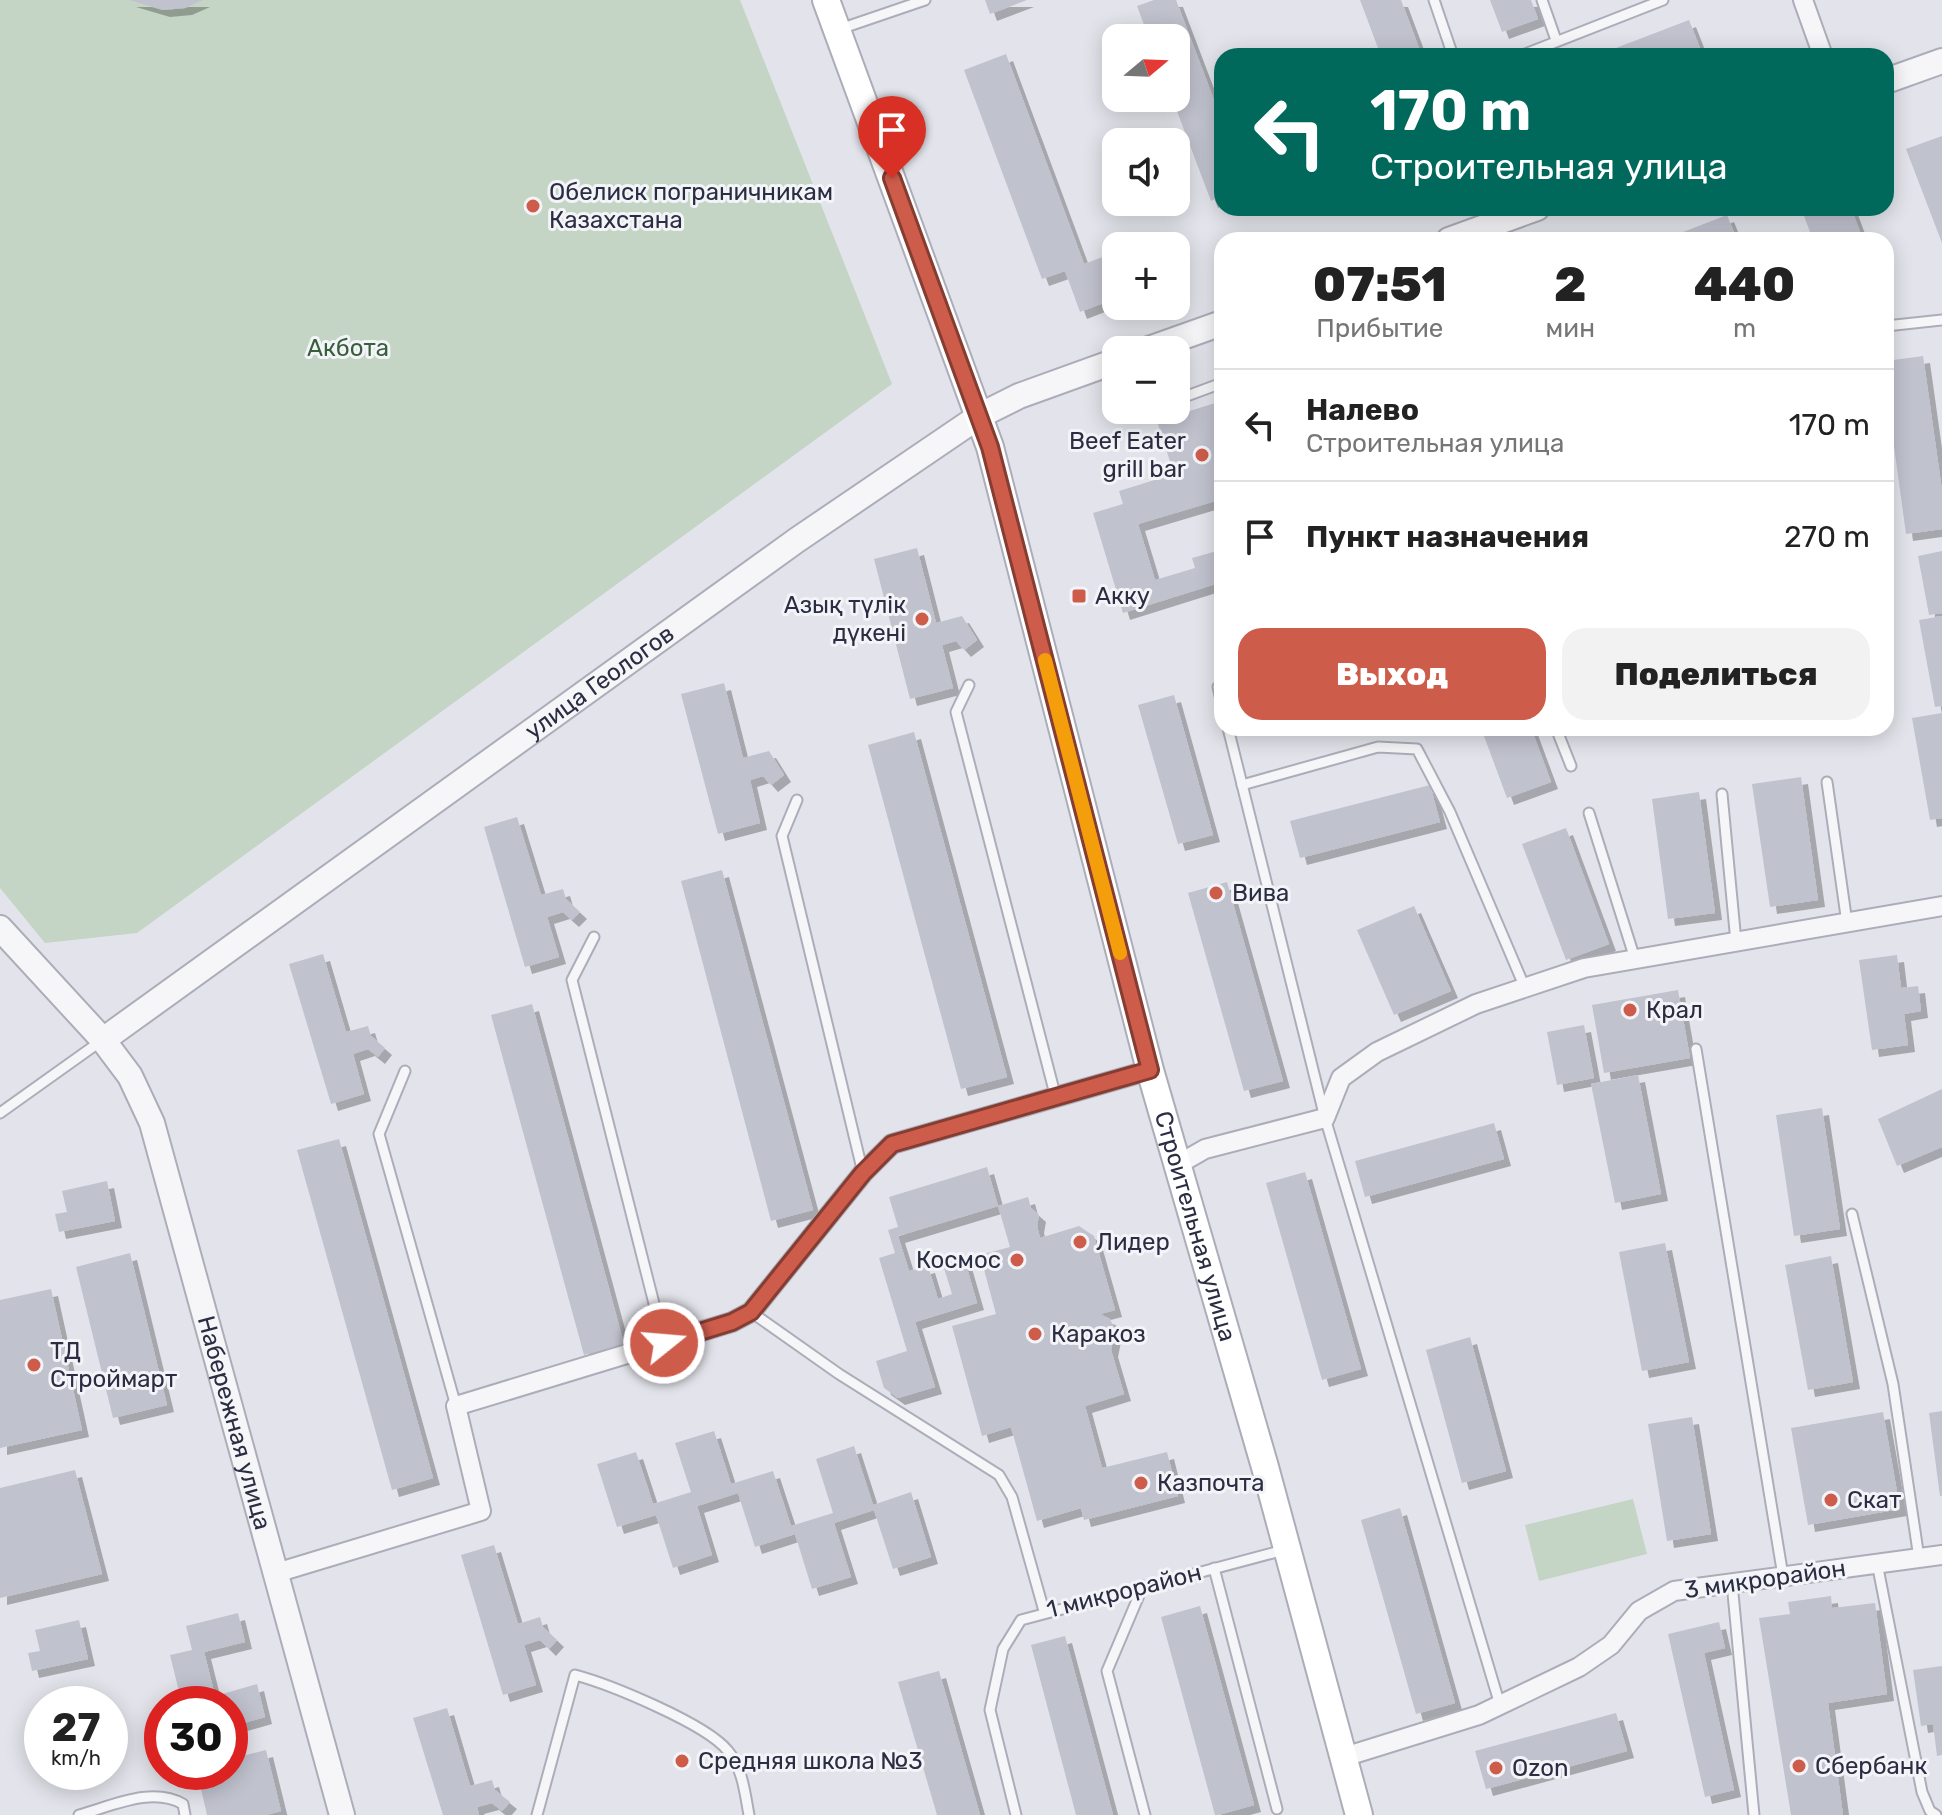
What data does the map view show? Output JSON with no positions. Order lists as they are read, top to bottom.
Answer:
{
  "streets": {
    "main road": ["Строительная улица"],
    "street": ["улица Геологов", "Набережная улица", "3 микрорайон"],
    "lane": ["1 микрорайон"]
  },
  "crossings": [
    ["улица Геологов", "Строительная улица"],
    ["улица Геологов", "Набережная улица"],
    ["Строительная улица", "3 микрорайон"],
    ["Строительная улица", "1 микрорайон"]
  ],
  "parks": ["Акбота"],
  "places": {
    "other": [
      "Обелиск пограничникам Казахстана",
      "Beef Eater grill bar",
      "Азық түлік дүкені",
      "Вива",
      "Крал",
      "Лидер",
      "Космос",
      "Каракоз",
      "ТД Строймарт",
      "Казпочта",
      "Скат",
      "Средняя школа №3",
      "Сбербанк",
      "Ozon"
    ],
    "transit": ["Акку"]
  },
  "north": "right",
  "page": {
    "map_buttons": ["+", "−"],
    "turn": ["170 m", "Строительная улица"],
    "eta": [
      "07:51",
      "Прибытие",
      "2",
      "мин",
      "440",
      "m"
    ],
    "list": [
      {
        "name": "Налево",
        "note": "Строительная улица",
        "value": "170 m"
      },
      {
        "name": "Пункт назначения",
        "value": "270 m"
      }
    ],
    "buttons": ["Выход", "Поделиться"],
    "speed": "27 km/h",
    "limit": "30"
  }
}
